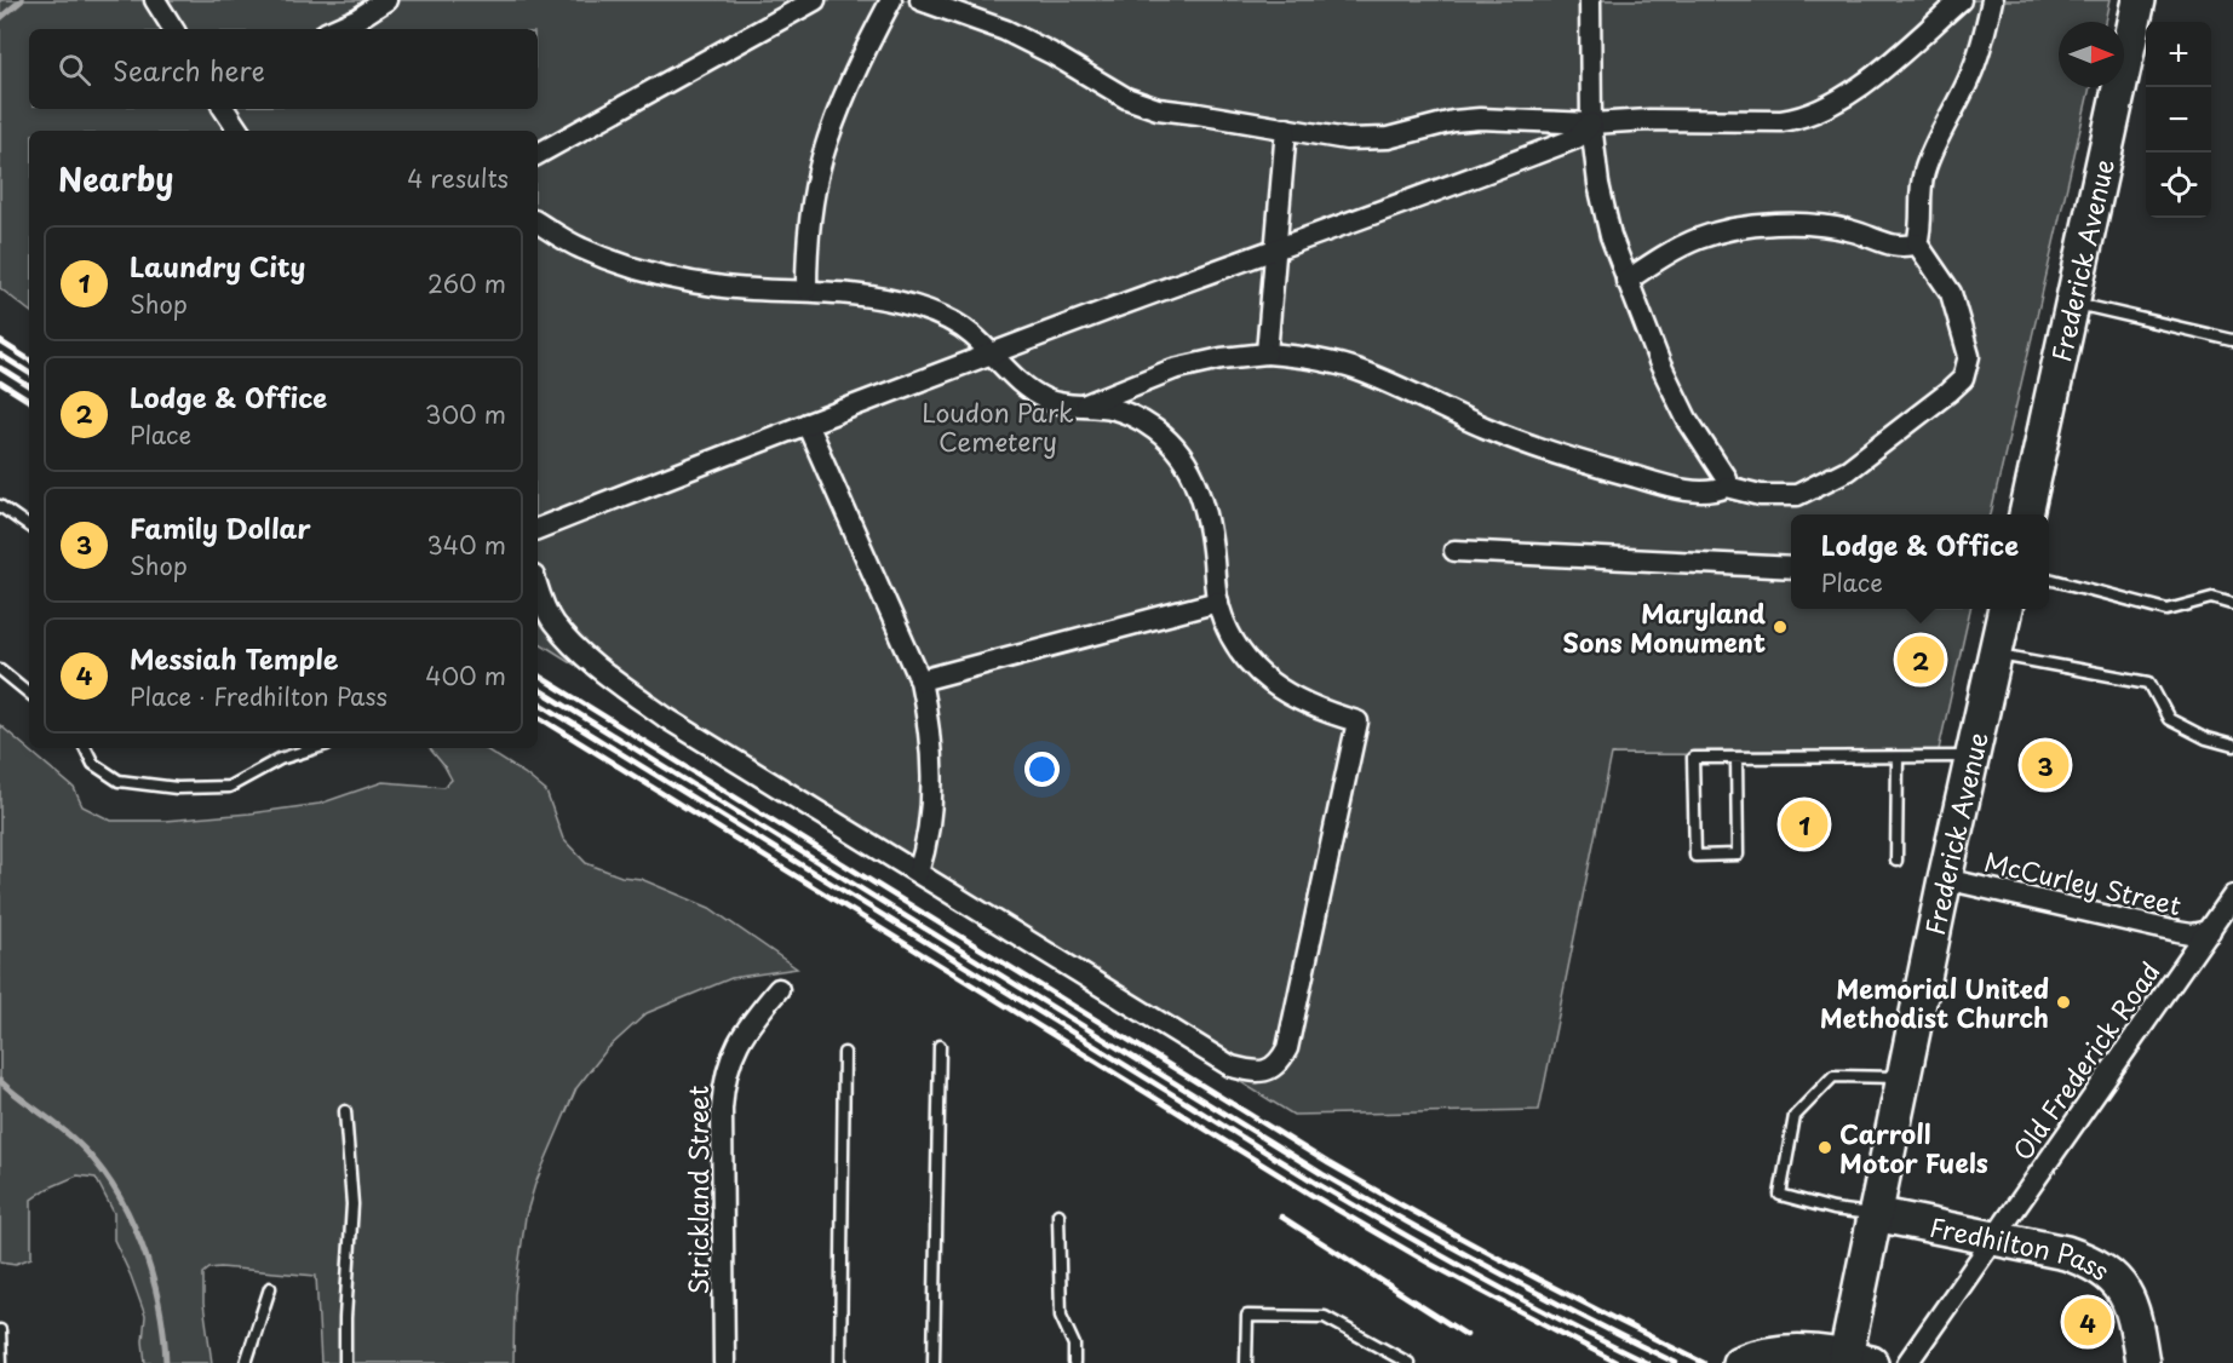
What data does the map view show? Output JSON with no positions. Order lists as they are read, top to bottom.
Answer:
{
  "streets": {
    "main road": ["Frederick Avenue", "Fredhilton Pass"],
    "street": ["McCurley Street", "Old Frederick Road", "Strickland Street"]
  },
  "crossings": [
    ["Frederick Avenue", "McCurley Street"],
    ["Frederick Avenue", "Fredhilton Pass"],
    ["McCurley Street", "Old Frederick Road"],
    ["Old Frederick Road", "Fredhilton Pass"]
  ],
  "parks": ["Loudon Park Cemetery"],
  "places": ["Maryland Sons Monument", "Memorial United Methodist Church", "Carroll Motor Fuels"],
  "north": "right",
  "page": {
    "map_buttons": ["+", "−"],
    "search": "Search here",
    "heading": ["Nearby", "4 results"],
    "list": [
      {
        "mark": "1",
        "name": "Laundry City",
        "note": "Shop",
        "value": "260 m"
      },
      {
        "mark": "2",
        "name": "Lodge & Office",
        "note": "Place",
        "value": "300 m"
      },
      {
        "mark": "3",
        "name": "Family Dollar",
        "note": "Shop",
        "value": "340 m"
      },
      {
        "mark": "4",
        "name": "Messiah Temple",
        "note": "Place · Fredhilton Pass",
        "value": "400 m"
      }
    ],
    "popup": ["Lodge & Office", "Place"],
    "pins": [
      "2",
      "3",
      "1",
      "4"
    ]
  }
}
